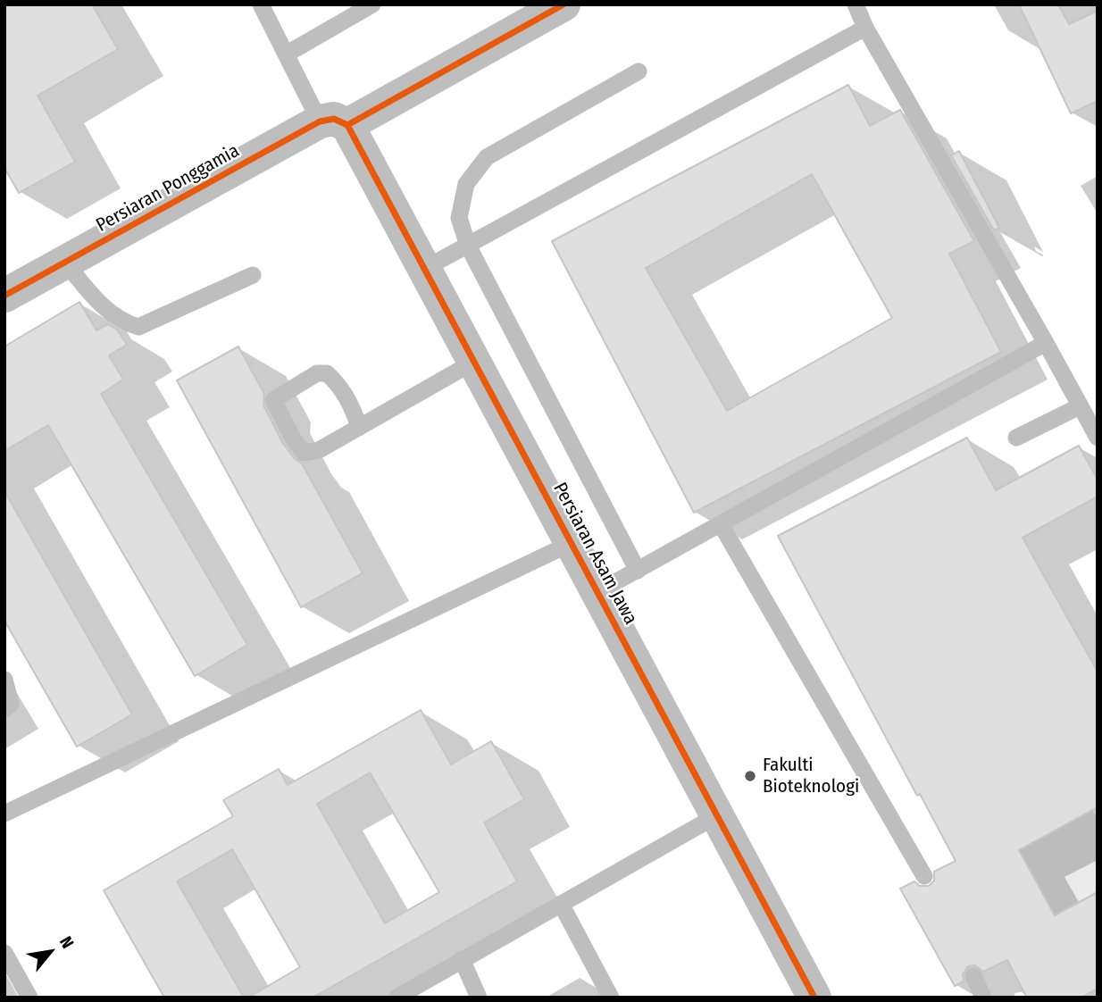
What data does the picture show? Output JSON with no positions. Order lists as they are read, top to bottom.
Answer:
{
  "streets": {
    "street": ["Persiaran Ponggamia", "Persiaran Asam Jawa"]
  },
  "crossings": [
    ["Persiaran Ponggamia", "Persiaran Asam Jawa"]
  ],
  "places": ["Fakulti Bioteknologi"],
  "north": "top right"
}
